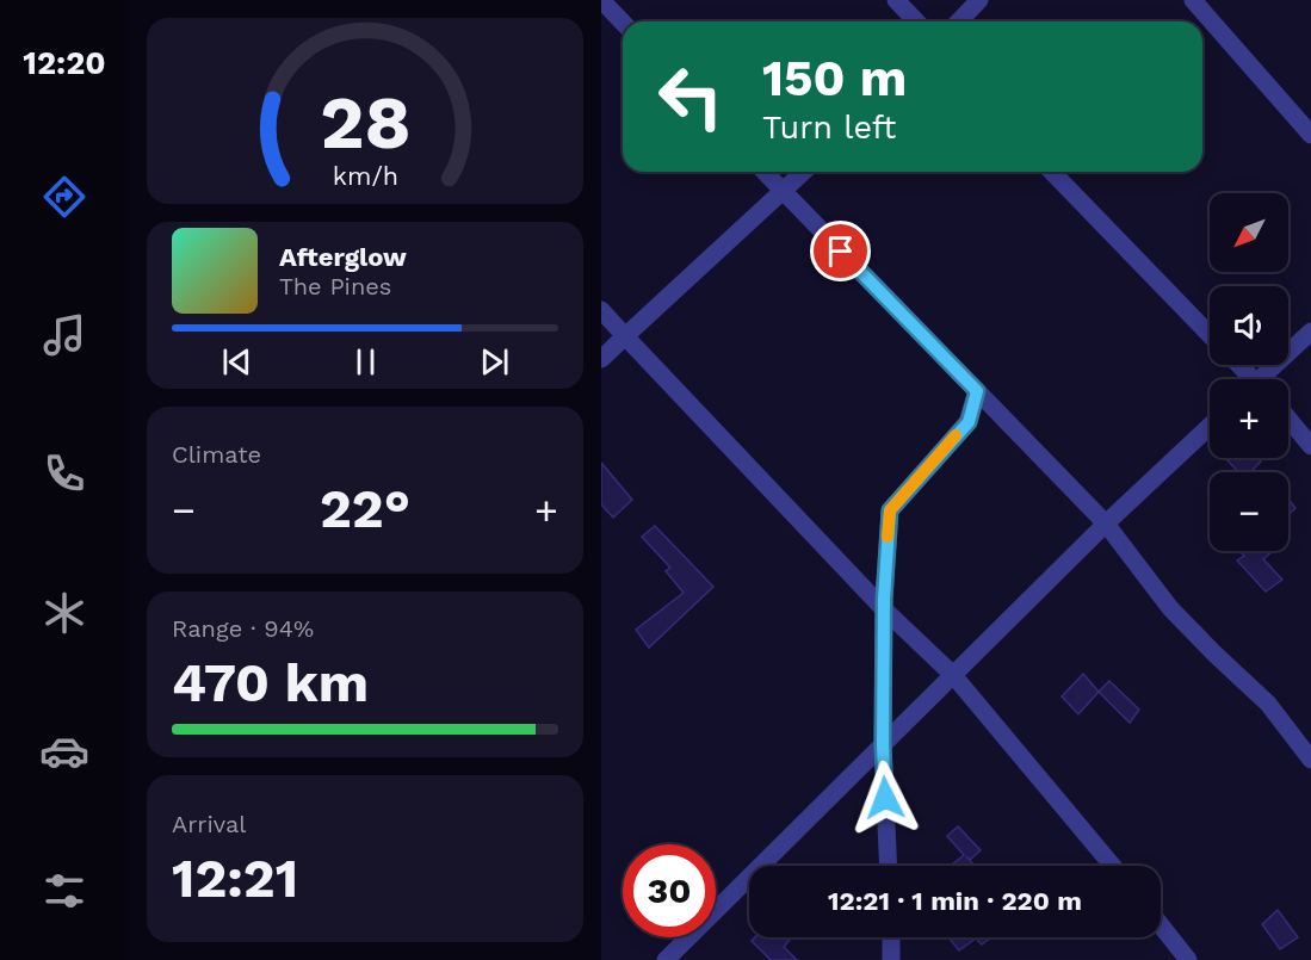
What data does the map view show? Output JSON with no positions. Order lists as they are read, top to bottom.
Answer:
{
  "north": "bottom left",
  "page": {
    "tabs": "12:20",
    "turn": ["150 m", "Turn left"],
    "map_buttons": ["+", "−"],
    "song": ["Afterglow", "The Pines"],
    "tile": [
      "Climate",
      ["Range · 94%", "470 km"],
      ["Arrival", "12:21"]
    ],
    "heat": ["−", "22°", "+"],
    "limit": "30",
    "trip": "12:21 · 1 min · 220 m",
    "gauge": ["28", "km/h"]
  }
}
